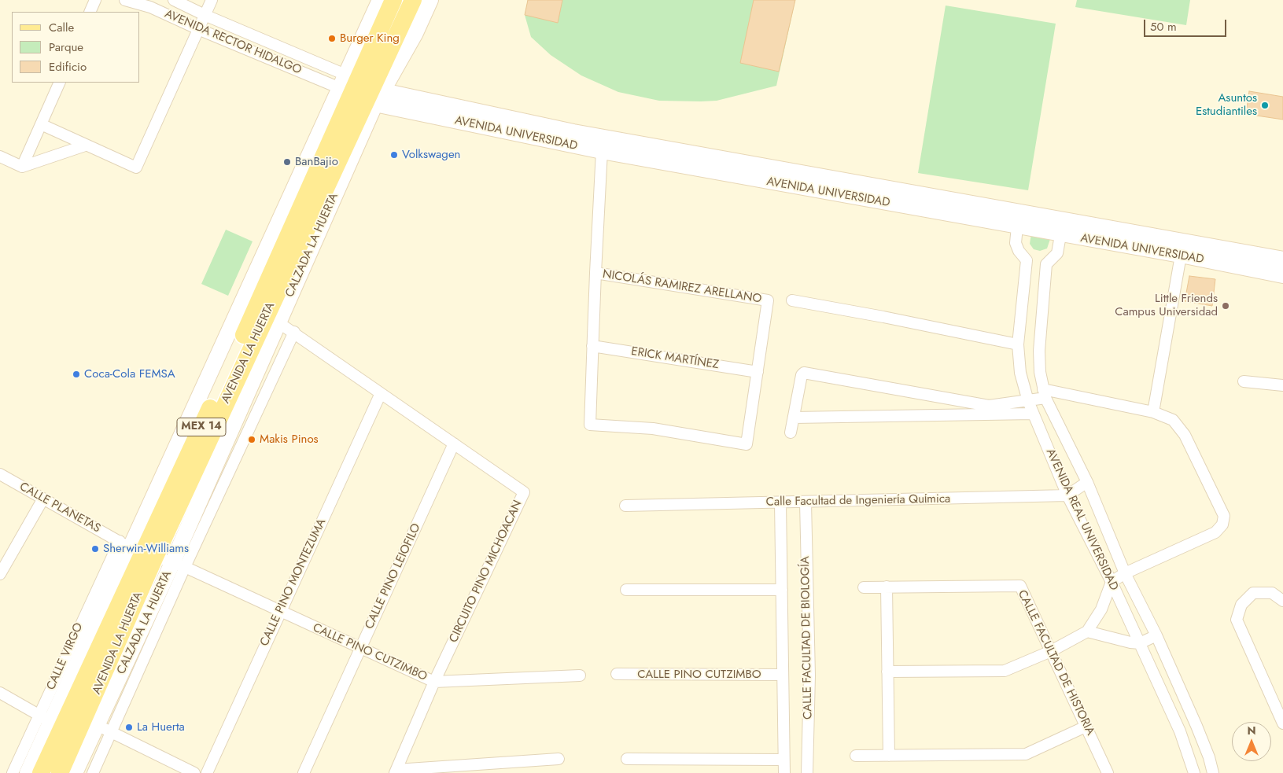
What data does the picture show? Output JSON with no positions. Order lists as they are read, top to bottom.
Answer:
{
  "streets": {
    "main road": ["AVENIDA LA HUERTA", "MEX 14"],
    "street": [
      "AVENIDA RECTOR HIDALGO",
      "AVENIDA UNIVERSIDAD",
      "CALZADA LA HUERTA",
      "NICOLÁS RAMIREZ ARELLANO",
      "ERICK MARTÍNEZ",
      "Calle Facultad de Ingenierίa Quίmica",
      "CALLE PLANETAS",
      "AVENIDA REAL UNIVERSIDAD",
      "CIRCUITO PINO MICHOACAN",
      "CALLE PINO LEIOFILO",
      "CALLE PINO MONTEZUMA",
      "CALLE FACULTAD DE BIOLOGÍA",
      "CALLE PINO CUTZIMBO",
      "CALLE VIRGO",
      "CALLE FACULTAD DE HISTORIA"
    ]
  },
  "crossings": [
    ["AVENIDA RECTOR HIDALGO", "AVENIDA UNIVERSIDAD"],
    ["AVENIDA RECTOR HIDALGO", "AVENIDA LA HUERTA"],
    ["AVENIDA UNIVERSIDAD", "AVENIDA LA HUERTA"],
    ["AVENIDA UNIVERSIDAD", "AVENIDA REAL UNIVERSIDAD"],
    ["CALZADA LA HUERTA", "AVENIDA LA HUERTA"],
    ["CALZADA LA HUERTA", "CALLE PLANETAS"],
    ["CALZADA LA HUERTA", "CIRCUITO PINO MICHOACAN"],
    ["CALZADA LA HUERTA", "CALLE PINO CUTZIMBO"],
    ["NICOLÁS RAMIREZ ARELLANO", "ERICK MARTÍNEZ"],
    ["AVENIDA LA HUERTA", "CALLE PLANETAS"],
    ["AVENIDA LA HUERTA", "CIRCUITO PINO MICHOACAN"],
    ["AVENIDA LA HUERTA", "CALLE VIRGO"],
    ["Calle Facultad de Ingenierίa Quίmica", "AVENIDA REAL UNIVERSIDAD"],
    ["Calle Facultad de Ingenierίa Quίmica", "CALLE FACULTAD DE BIOLOGÍA"],
    ["CALLE PLANETAS", "CALLE PINO CUTZIMBO"],
    ["CALLE PLANETAS", "CALLE VIRGO"],
    ["CIRCUITO PINO MICHOACAN", "CALLE PINO LEIOFILO"],
    ["CIRCUITO PINO MICHOACAN", "CALLE PINO MONTEZUMA"],
    ["CIRCUITO PINO MICHOACAN", "CALLE PINO CUTZIMBO"],
    ["CALLE PINO LEIOFILO", "CALLE PINO CUTZIMBO"],
    ["CALLE PINO MONTEZUMA", "CALLE PINO CUTZIMBO"],
    ["CALLE FACULTAD DE BIOLOGÍA", "CALLE PINO CUTZIMBO"]
  ],
  "places": [
    "Burger King",
    "Asuntos Estudiantiles",
    "Volkswagen",
    "BanBajio",
    "Little Friends Campus Universidad",
    "Coca-Cola FEMSA",
    "Makis Pinos",
    "Sherwin-Williams",
    "La Huerta"
  ],
  "legend": ["Calle", "Parque", "Edificio"],
  "scale_bar": "50 m",
  "north": "top"
}
